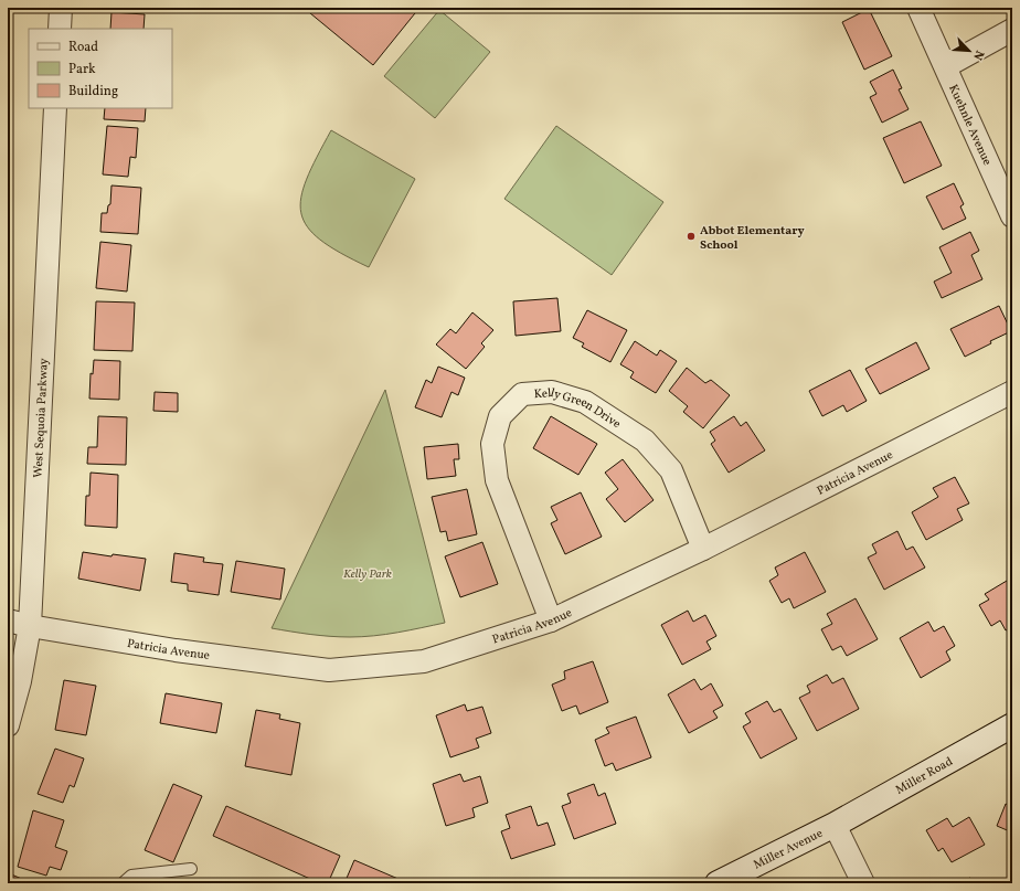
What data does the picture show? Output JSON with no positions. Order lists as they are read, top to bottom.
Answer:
{
  "streets": {
    "main road": ["Miller Road", "Miller Avenue"],
    "street": [
      "Kuehnle Avenue",
      "Kelly Green Drive",
      "West Sequoia Parkway",
      "Patricia Avenue"
    ]
  },
  "crossings": [
    ["Kelly Green Drive", "Patricia Avenue"],
    ["West Sequoia Parkway", "Patricia Avenue"],
    ["Miller Road", "Miller Avenue"]
  ],
  "parks": ["Kelly Park"],
  "places": ["Abbot Elementary School"],
  "legend": ["Road", "Park", "Building"],
  "north": "bottom right"
}
